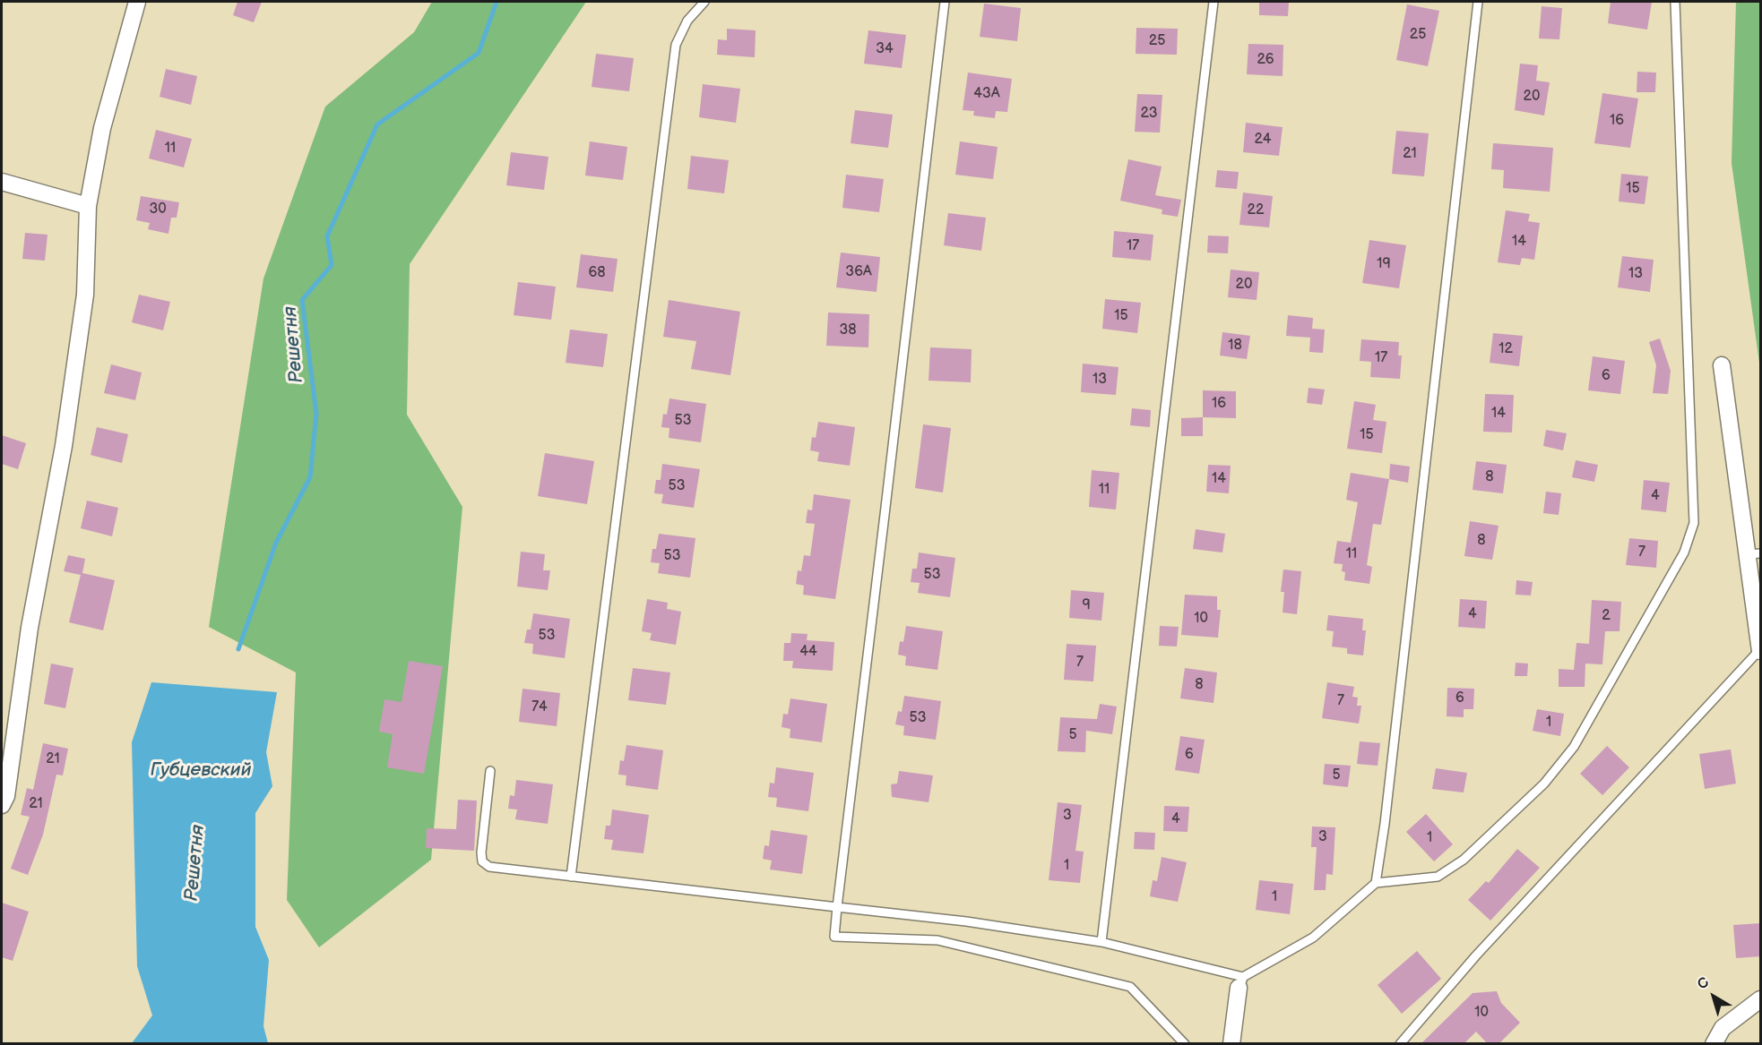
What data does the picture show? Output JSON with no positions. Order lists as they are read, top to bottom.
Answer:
{
  "water": ["Решетня", "Губцевский"],
  "house_numbers": [
    "25",
    "25",
    "34",
    "26",
    "43А",
    "20",
    "23",
    "16",
    "24",
    "11",
    "21",
    "15",
    "30",
    "22",
    "14",
    "17",
    "19",
    "36А",
    "68",
    "13",
    "20",
    "15",
    "38",
    "18",
    "12",
    "17",
    "6",
    "13",
    "16",
    "14",
    "53",
    "15",
    "8",
    "14",
    "53",
    "11",
    "4",
    "8",
    "7",
    "11",
    "53",
    "53",
    "9",
    "4",
    "2",
    "10",
    "53",
    "44",
    "7",
    "8",
    "6",
    "7",
    "74",
    "53",
    "1",
    "5",
    "6",
    "21",
    "5",
    "21",
    "3",
    "4",
    "3",
    "1",
    "1",
    "1",
    "10"
  ],
  "north": "top left"
}
